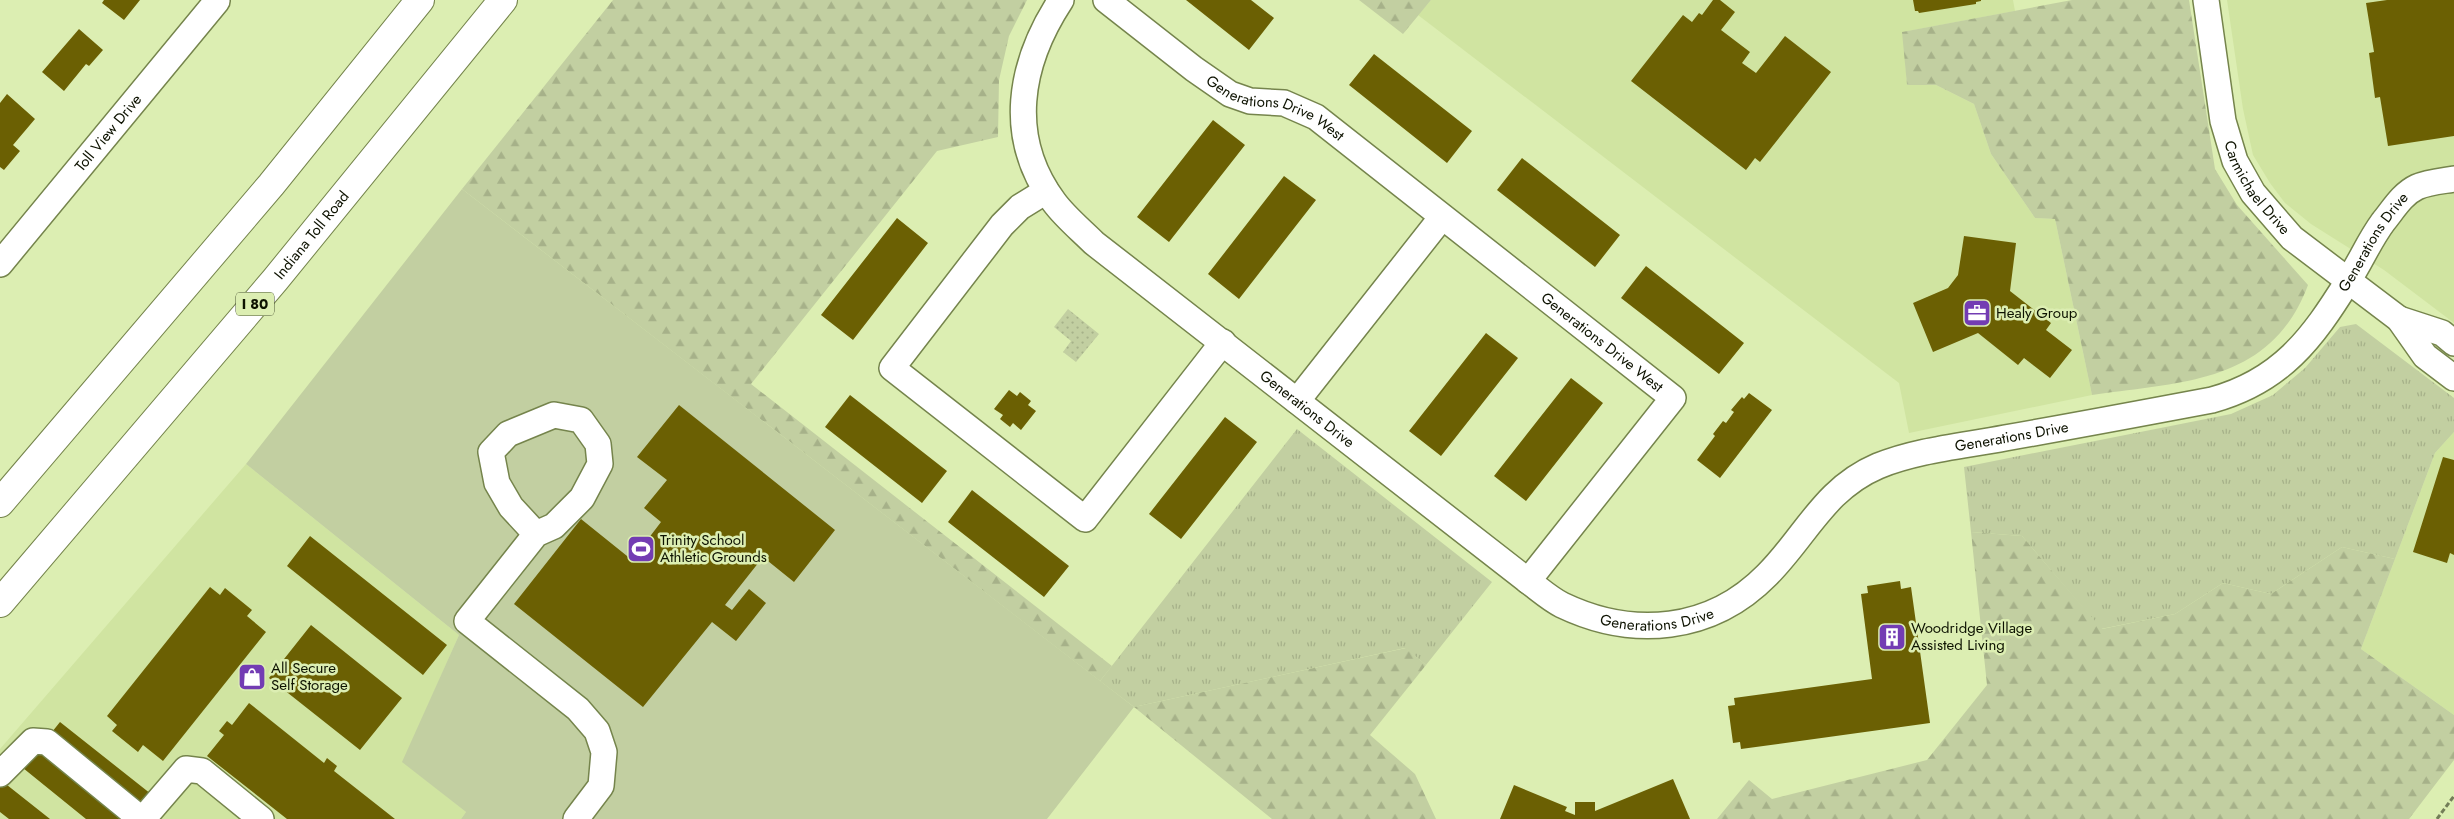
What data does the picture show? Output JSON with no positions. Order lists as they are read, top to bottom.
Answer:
{
  "streets": {
    "highway": ["Indiana Toll Road", "I 80"],
    "street": [
      "Generations Drive West",
      "Toll View Drive",
      "Carmichael Drive",
      "Generations Drive"
    ]
  },
  "crossings": [
    ["Generations Drive West", "Generations Drive"],
    ["Carmichael Drive", "Generations Drive"]
  ],
  "places": {
    "office": ["Healy Group"],
    "sports": ["Trinity School Athletic Grounds"],
    "building": ["Woodridge Village Assisted Living"],
    "shop": ["All Secure Self Storage"]
  }
}
